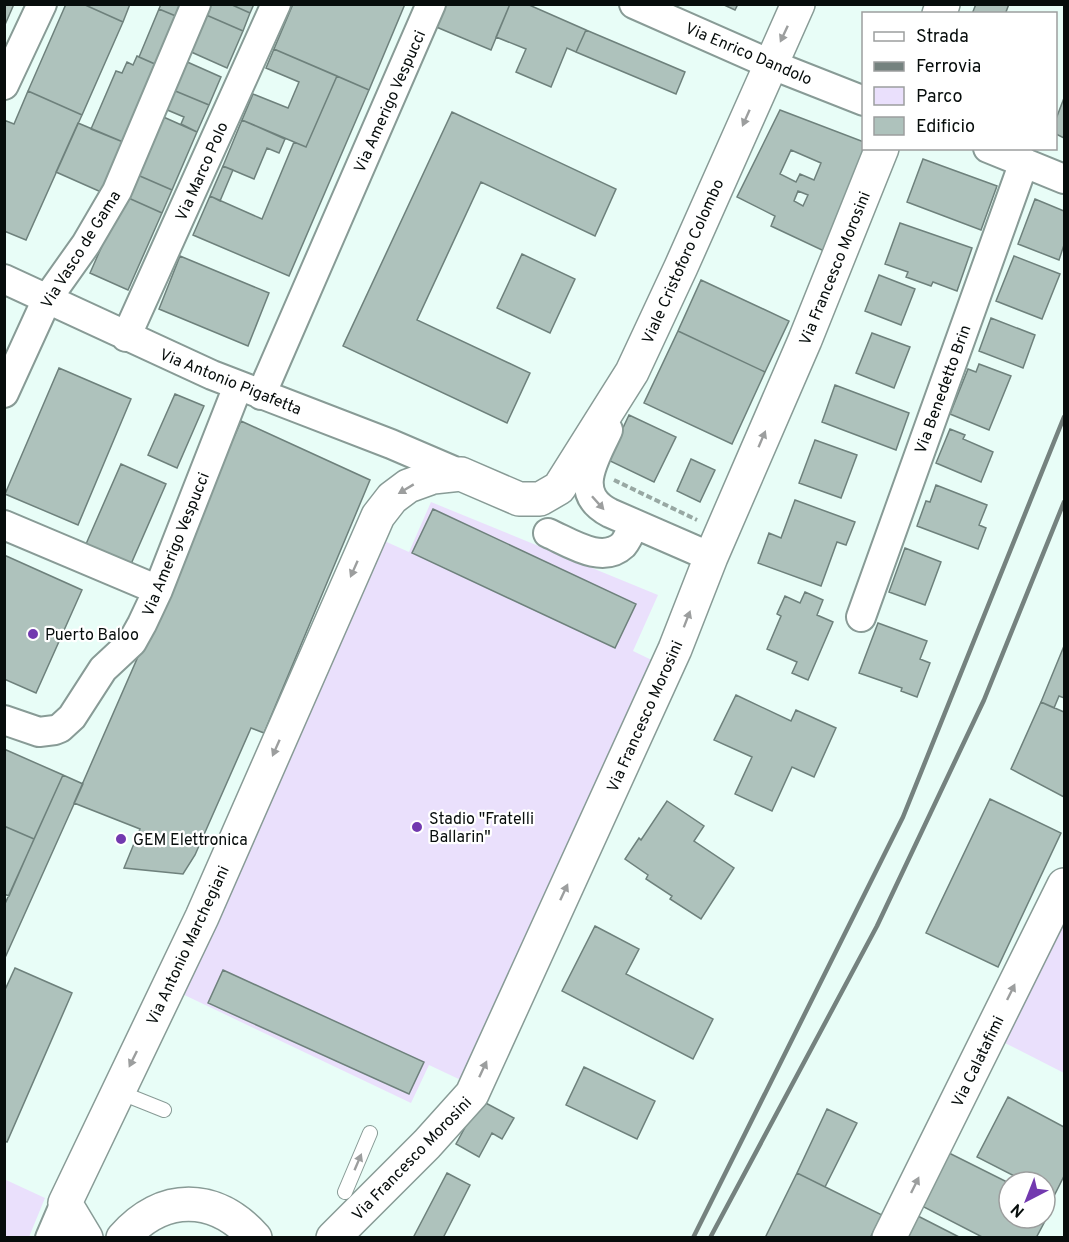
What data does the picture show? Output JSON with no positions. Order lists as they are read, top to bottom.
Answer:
{
  "streets": {
    "street": [
      "Via Enrico Dandolo",
      "Via Amerigo Vespucci",
      "Via Marco Polo",
      "Via Vasco de Gama",
      "Viale Cristoforo Colombo",
      "Via Francesco Morosini",
      "Via Antonio Pigafetta",
      "Via Benedetto Brin",
      "Via Antonio Marchegiani",
      "Via Calatafimi"
    ]
  },
  "crossings": [
    ["Via Enrico Dandolo", "Viale Cristoforo Colombo"],
    ["Via Amerigo Vespucci", "Via Antonio Pigafetta"],
    ["Via Marco Polo", "Via Antonio Pigafetta"],
    ["Via Vasco de Gama", "Via Antonio Pigafetta"],
    ["Viale Cristoforo Colombo", "Via Antonio Pigafetta"],
    ["Viale Cristoforo Colombo", "Via Antonio Marchegiani"],
    ["Via Antonio Pigafetta", "Via Antonio Marchegiani"]
  ],
  "one_way": [
    "Viale Cristoforo Colombo",
    "Via Francesco Morosini",
    "Via Antonio Marchegiani",
    "Via Calatafimi"
  ],
  "places": ["Puerto Baloo", "Stadio \"Fratelli Ballarin\"", "GEM Elettronica"],
  "legend": [
    "Strada",
    "Ferrovia",
    "Parco",
    "Edificio"
  ],
  "north": "bottom left"
}
